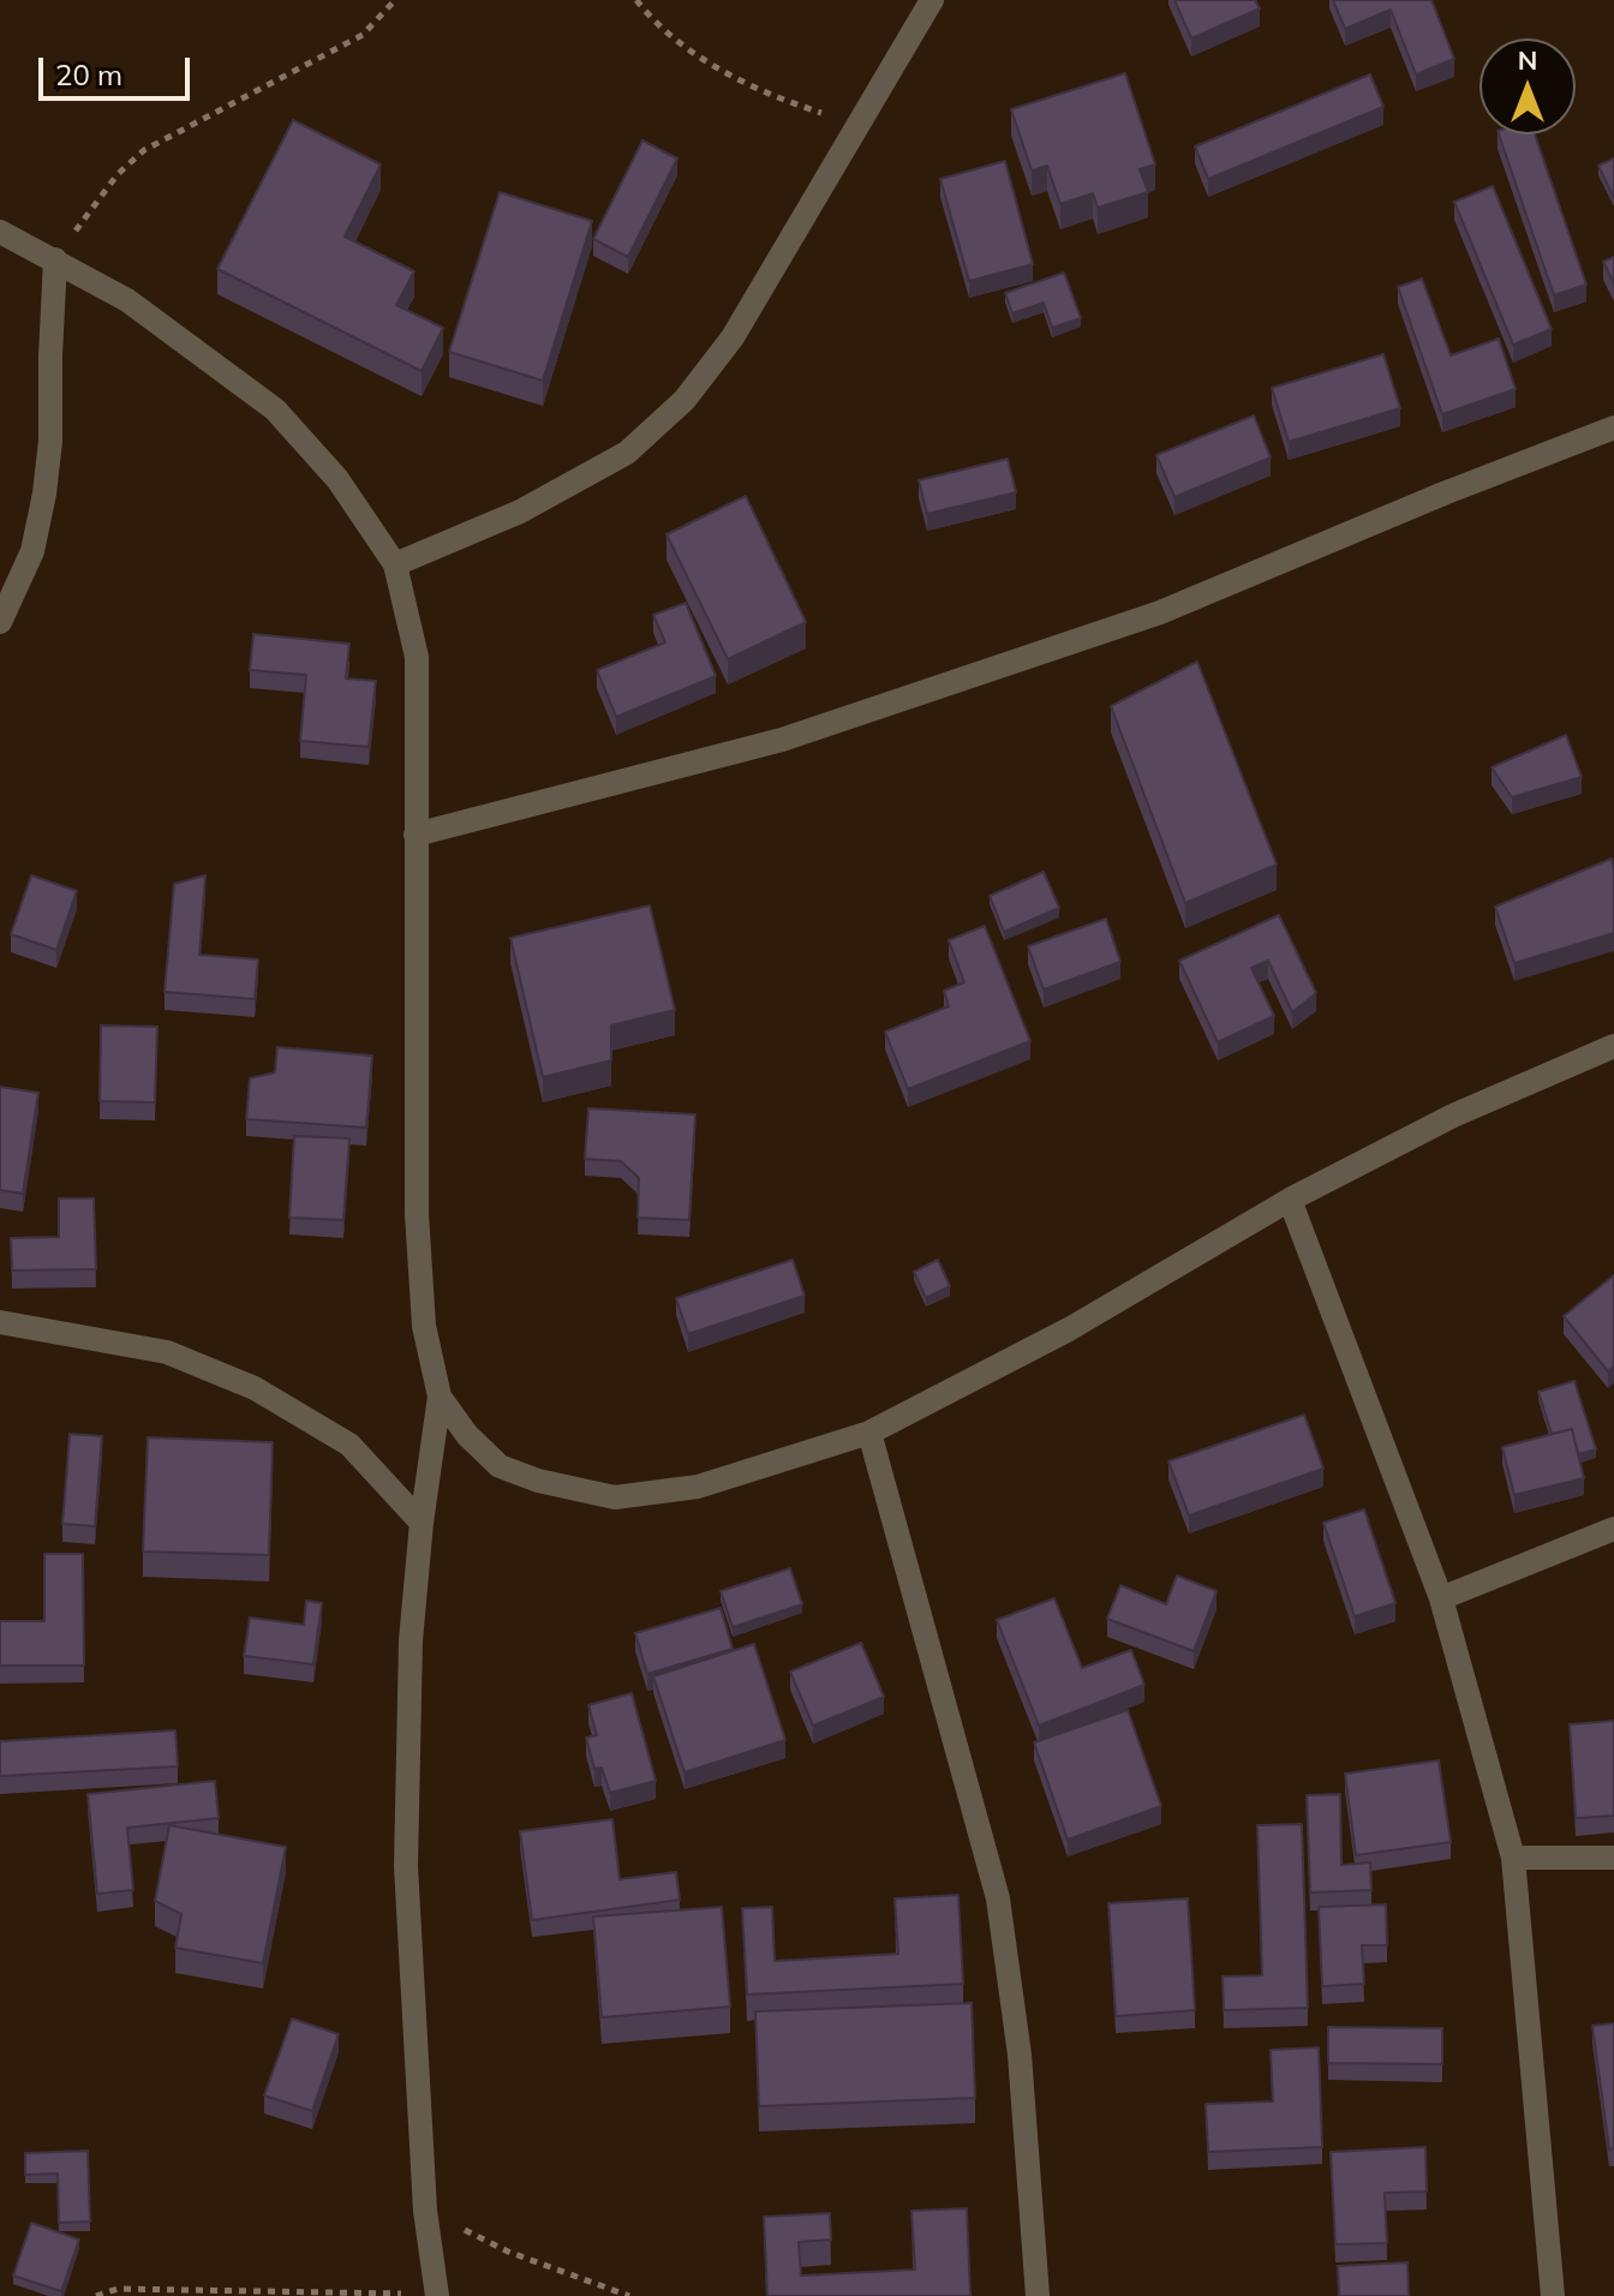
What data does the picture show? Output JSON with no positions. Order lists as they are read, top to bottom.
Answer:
{
  "scale_bar": "20 m",
  "north": "top"
}
